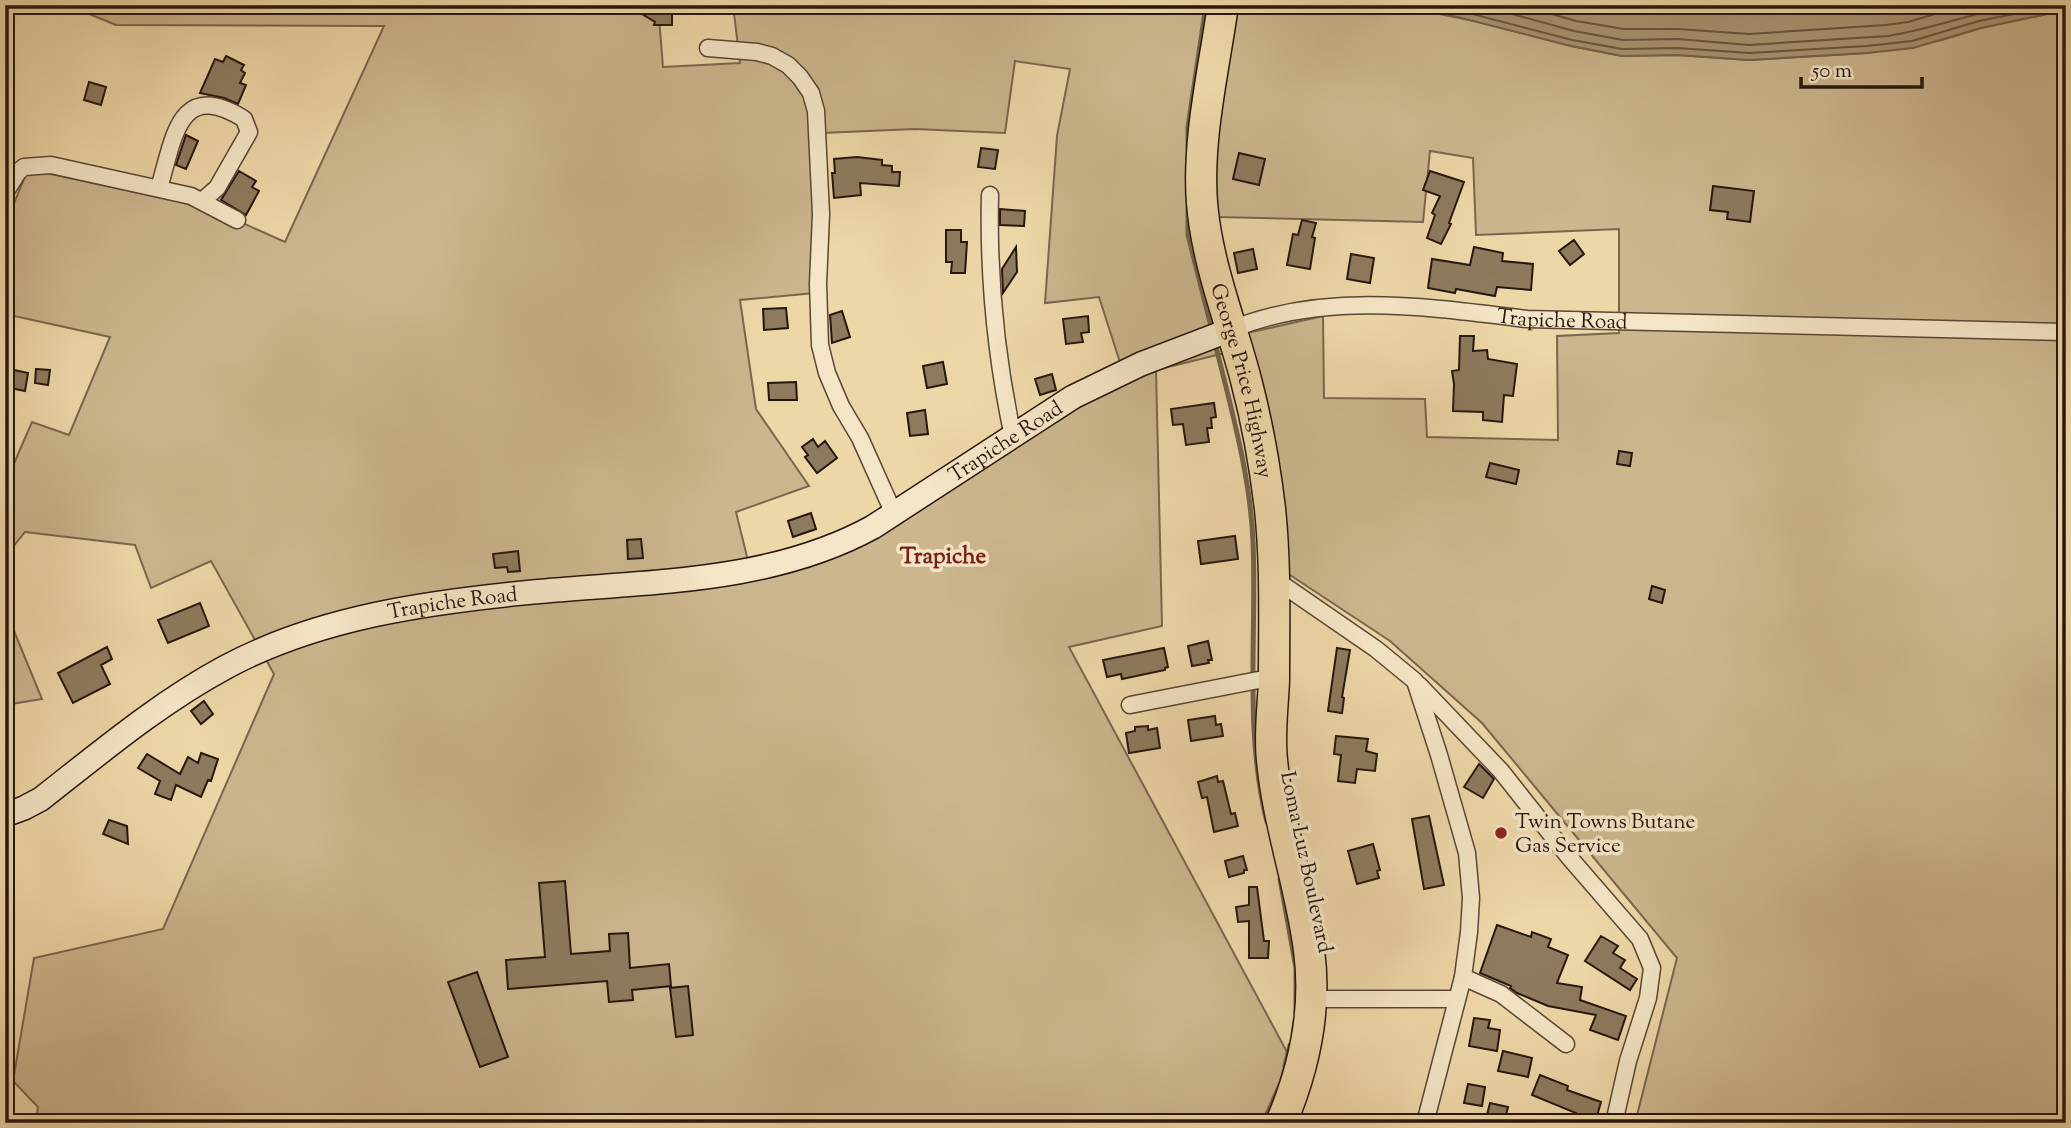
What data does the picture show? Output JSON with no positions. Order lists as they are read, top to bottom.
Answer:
{
  "streets": {
    "highway": ["George Price Highway", "Loma Luz Boulevard"],
    "street": ["Trapiche Road"]
  },
  "crossings": [
    ["Trapiche Road", "George Price Highway"],
    ["George Price Highway", "Loma Luz Boulevard"]
  ],
  "districts": ["Trapiche"],
  "places": ["Twin Towns Butane Gas Service"],
  "scale_bar": "50 m"
}
